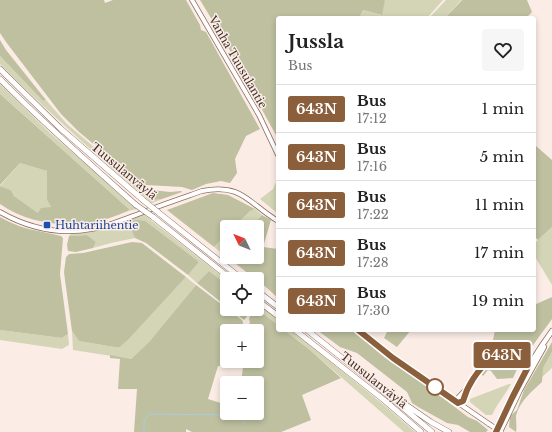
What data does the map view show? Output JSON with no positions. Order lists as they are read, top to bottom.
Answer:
{
  "streets": {
    "highway": ["Tuusulanväylä"],
    "main road": ["Vanha Tuusulantie"]
  },
  "places": {
    "transit": ["Huhtariihentie"]
  },
  "lines": ["bus line 643N"],
  "north": "top left",
  "page": {
    "on_map": "643N",
    "heading": ["Jussla", "Bus"],
    "list": [
      {
        "mark": "643N",
        "name": "Bus",
        "note": "17:12",
        "value": "1 min"
      },
      {
        "mark": "643N",
        "name": "Bus",
        "note": "17:16",
        "value": "5 min"
      },
      {
        "mark": "643N",
        "name": "Bus",
        "note": "17:22",
        "value": "11 min"
      },
      {
        "mark": "643N",
        "name": "Bus",
        "note": "17:28",
        "value": "17 min"
      },
      {
        "mark": "643N",
        "name": "Bus",
        "note": "17:30",
        "value": "19 min"
      }
    ],
    "map_buttons": ["+", "−"]
  }
}
